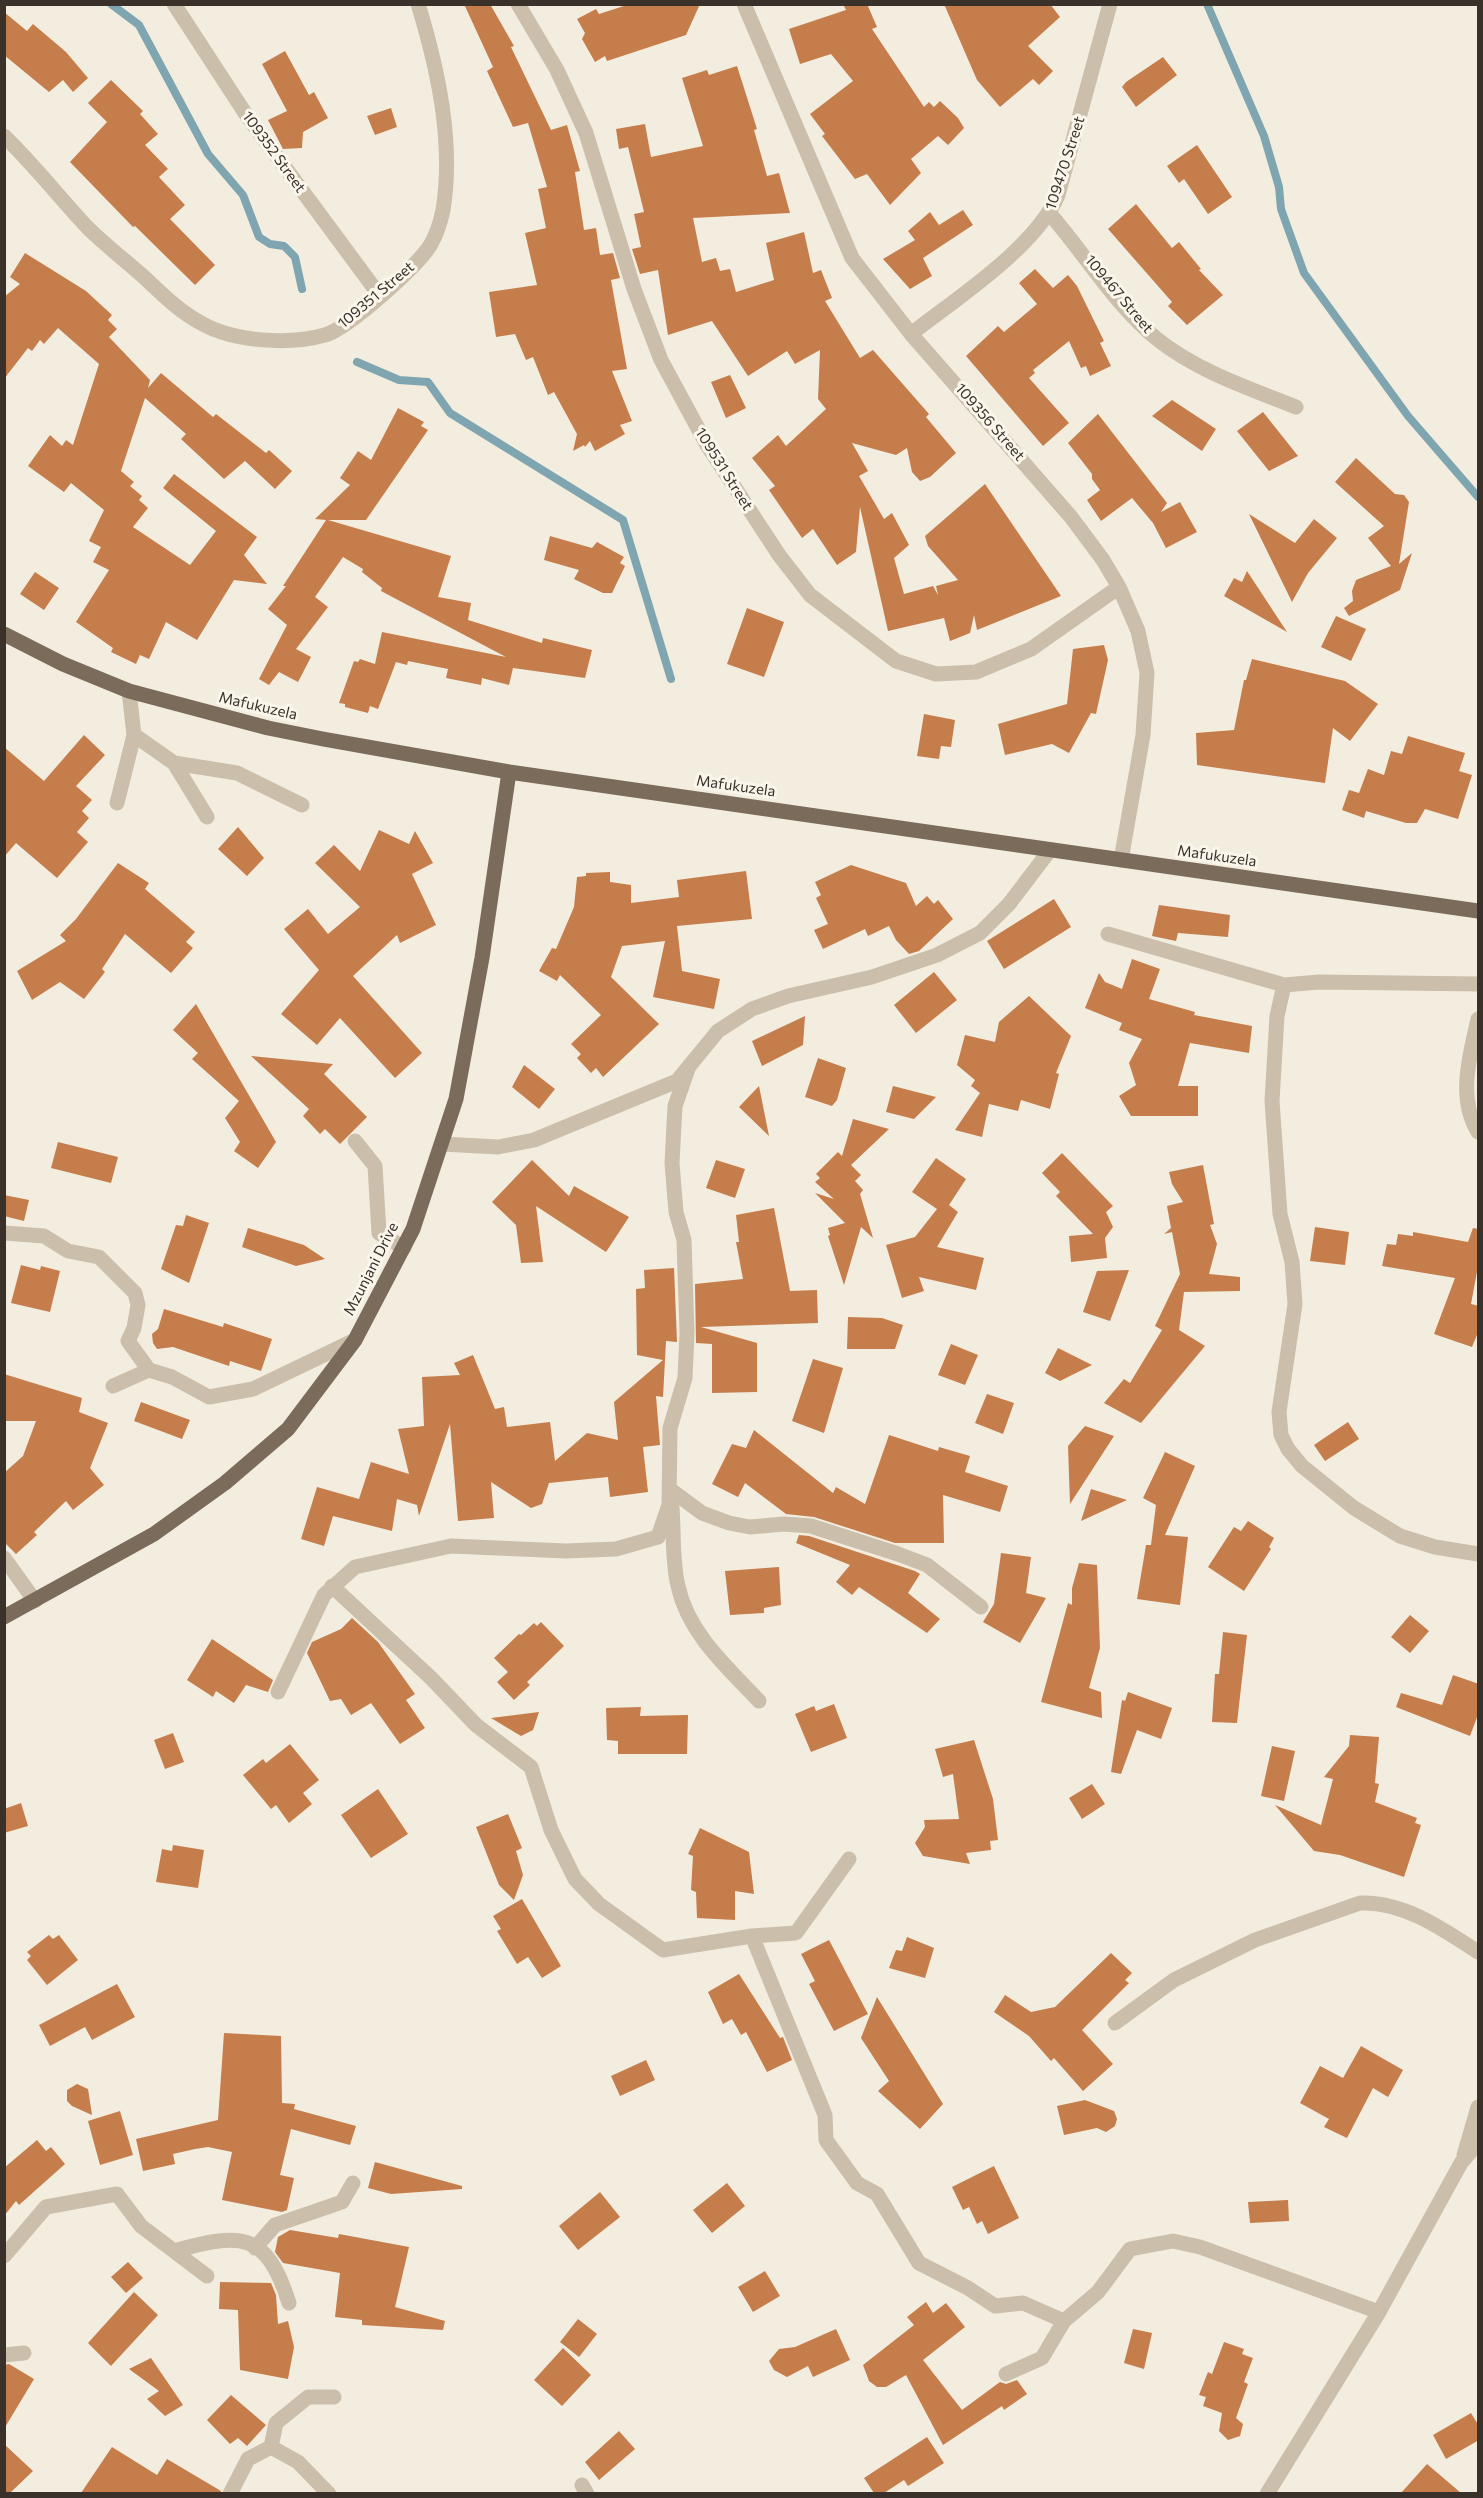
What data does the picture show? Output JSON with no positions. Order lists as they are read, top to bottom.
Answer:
{
  "streets": {
    "main road": ["Mafukuzela", "Mzunjani Drive"],
    "street": [
      "109352 Street",
      "109470 Street",
      "109467 Street",
      "109351 Street",
      "109356 Street",
      "109531 Street"
    ]
  },
  "crossings": [
    ["109352 Street", "109351 Street"],
    ["109470 Street", "109467 Street"],
    ["109470 Street", "109356 Street"],
    ["109356 Street", "109531 Street"],
    ["109356 Street", "Mafukuzela"],
    ["Mafukuzela", "Mzunjani Drive"]
  ]
}
